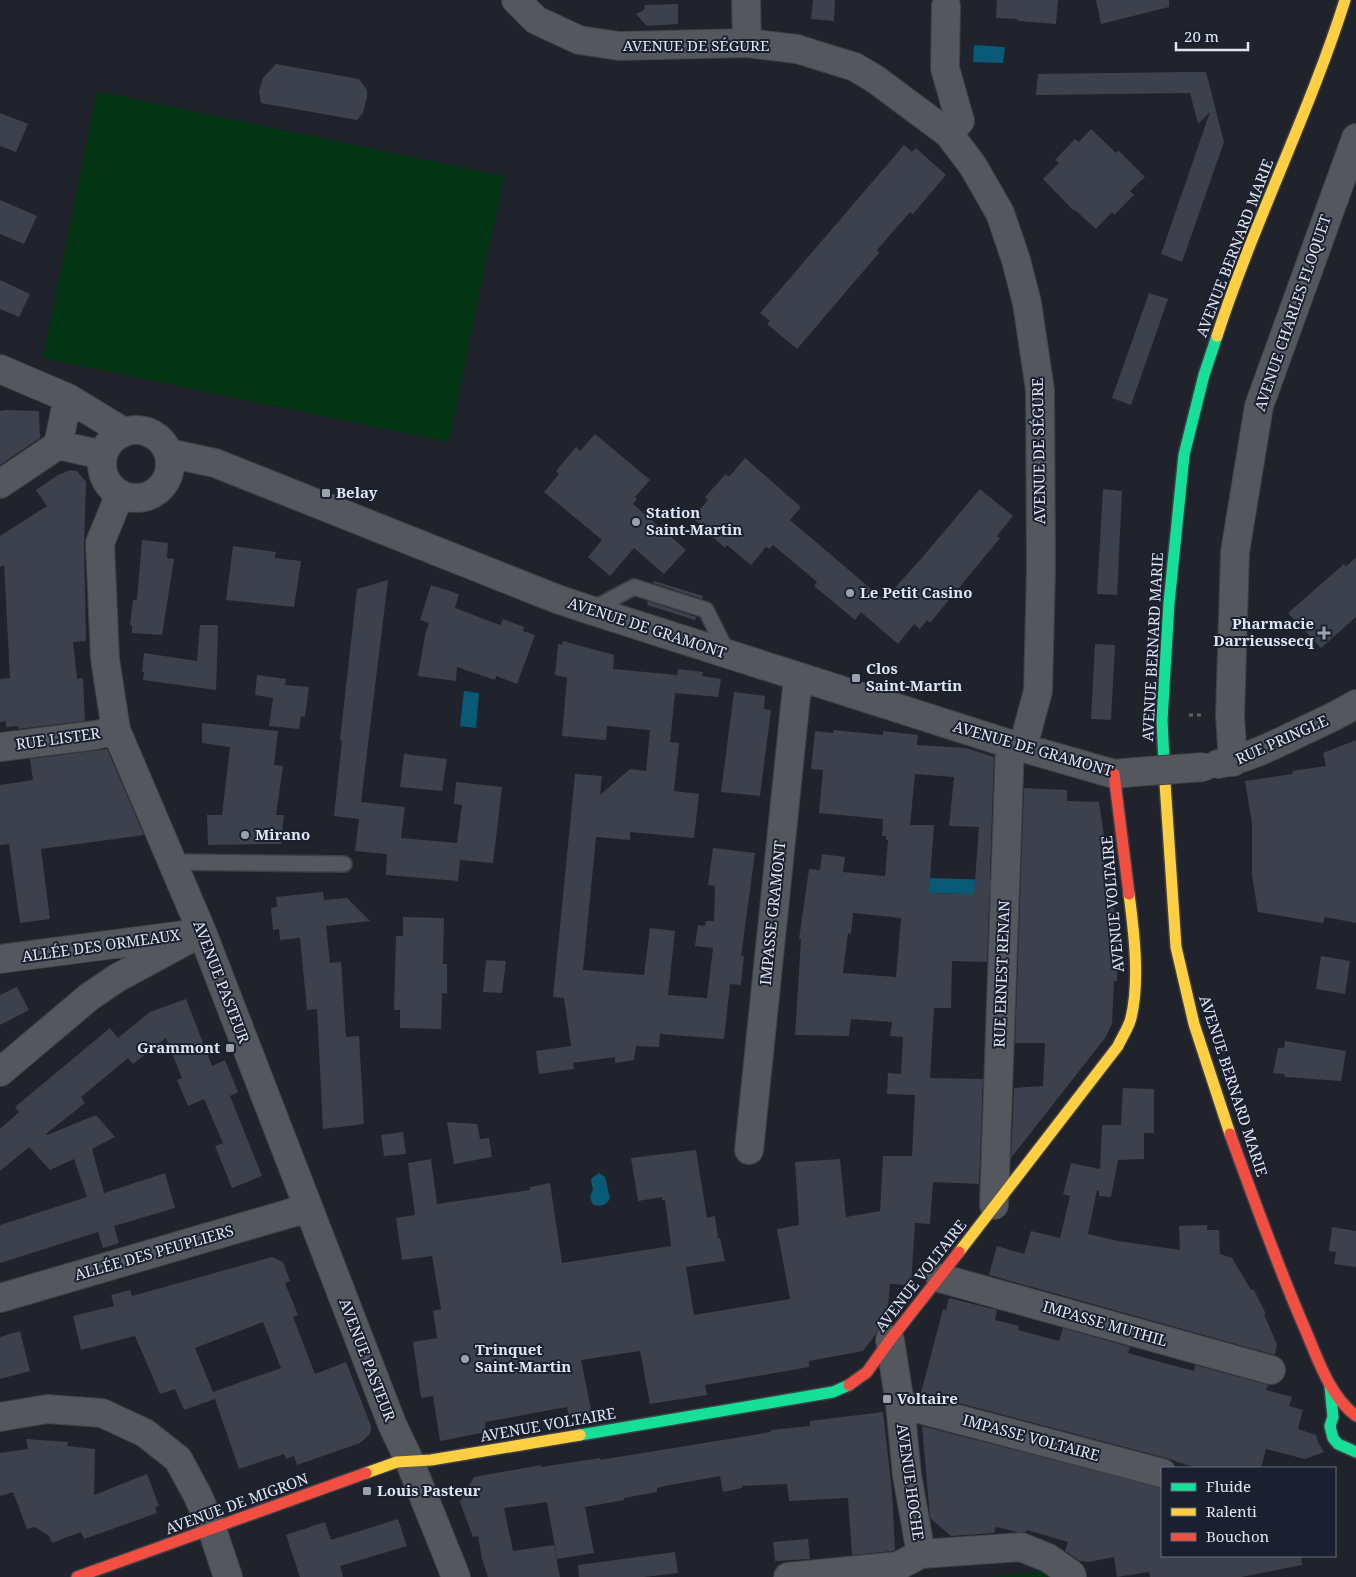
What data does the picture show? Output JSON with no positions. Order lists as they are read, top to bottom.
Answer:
{
  "streets": {
    "main road": ["AVENUE BERNARD MARIE", "AVENUE VOLTAIRE", "AVENUE DE MIGRON"],
    "street": [
      "AVENUE DE SÉGURE",
      "AVENUE CHARLES FLOQUET",
      "AVENUE DE GRAMONT",
      "RUE LISTER",
      "RUE PRINGLE",
      "IMPASSE GRAMONT",
      "ALLÉE DES ORMEAUX",
      "RUE ERNEST RENAN",
      "AVENUE PASTEUR",
      "ALLÉE DES PEUPLIERS",
      "IMPASSE MUTHIL",
      "IMPASSE VOLTAIRE",
      "AVENUE HOCHE"
    ]
  },
  "crossings": [
    ["AVENUE DE SÉGURE", "AVENUE DE GRAMONT"],
    ["AVENUE DE SÉGURE", "RUE ERNEST RENAN"],
    ["AVENUE CHARLES FLOQUET", "RUE PRINGLE"],
    ["AVENUE DE GRAMONT", "RUE PRINGLE"],
    ["AVENUE DE GRAMONT", "AVENUE VOLTAIRE"],
    ["AVENUE DE GRAMONT", "IMPASSE GRAMONT"],
    ["AVENUE DE GRAMONT", "RUE ERNEST RENAN"],
    ["AVENUE DE GRAMONT", "AVENUE PASTEUR"],
    ["RUE LISTER", "AVENUE PASTEUR"],
    ["RUE PRINGLE", "AVENUE VOLTAIRE"],
    ["AVENUE VOLTAIRE", "RUE ERNEST RENAN"],
    ["AVENUE VOLTAIRE", "AVENUE PASTEUR"],
    ["AVENUE VOLTAIRE", "IMPASSE MUTHIL"],
    ["AVENUE VOLTAIRE", "AVENUE HOCHE"],
    ["AVENUE VOLTAIRE", "AVENUE DE MIGRON"],
    ["ALLÉE DES ORMEAUX", "AVENUE PASTEUR"],
    ["AVENUE PASTEUR", "ALLÉE DES PEUPLIERS"],
    ["AVENUE PASTEUR", "AVENUE DE MIGRON"],
    ["IMPASSE VOLTAIRE", "AVENUE HOCHE"]
  ],
  "places": {
    "transit": [
      "Belay",
      "Clos Saint-Martin",
      "Grammont",
      "Voltaire",
      "Louis Pasteur"
    ],
    "other": [
      "Station Saint-Martin",
      "Le Petit Casino",
      "Mirano",
      "Trinquet Saint-Martin"
    ],
    "health": ["Pharmacie Darrieussecq"]
  },
  "legend": ["Fluide", "Ralenti", "Bouchon"],
  "scale_bar": "20 m"
}
